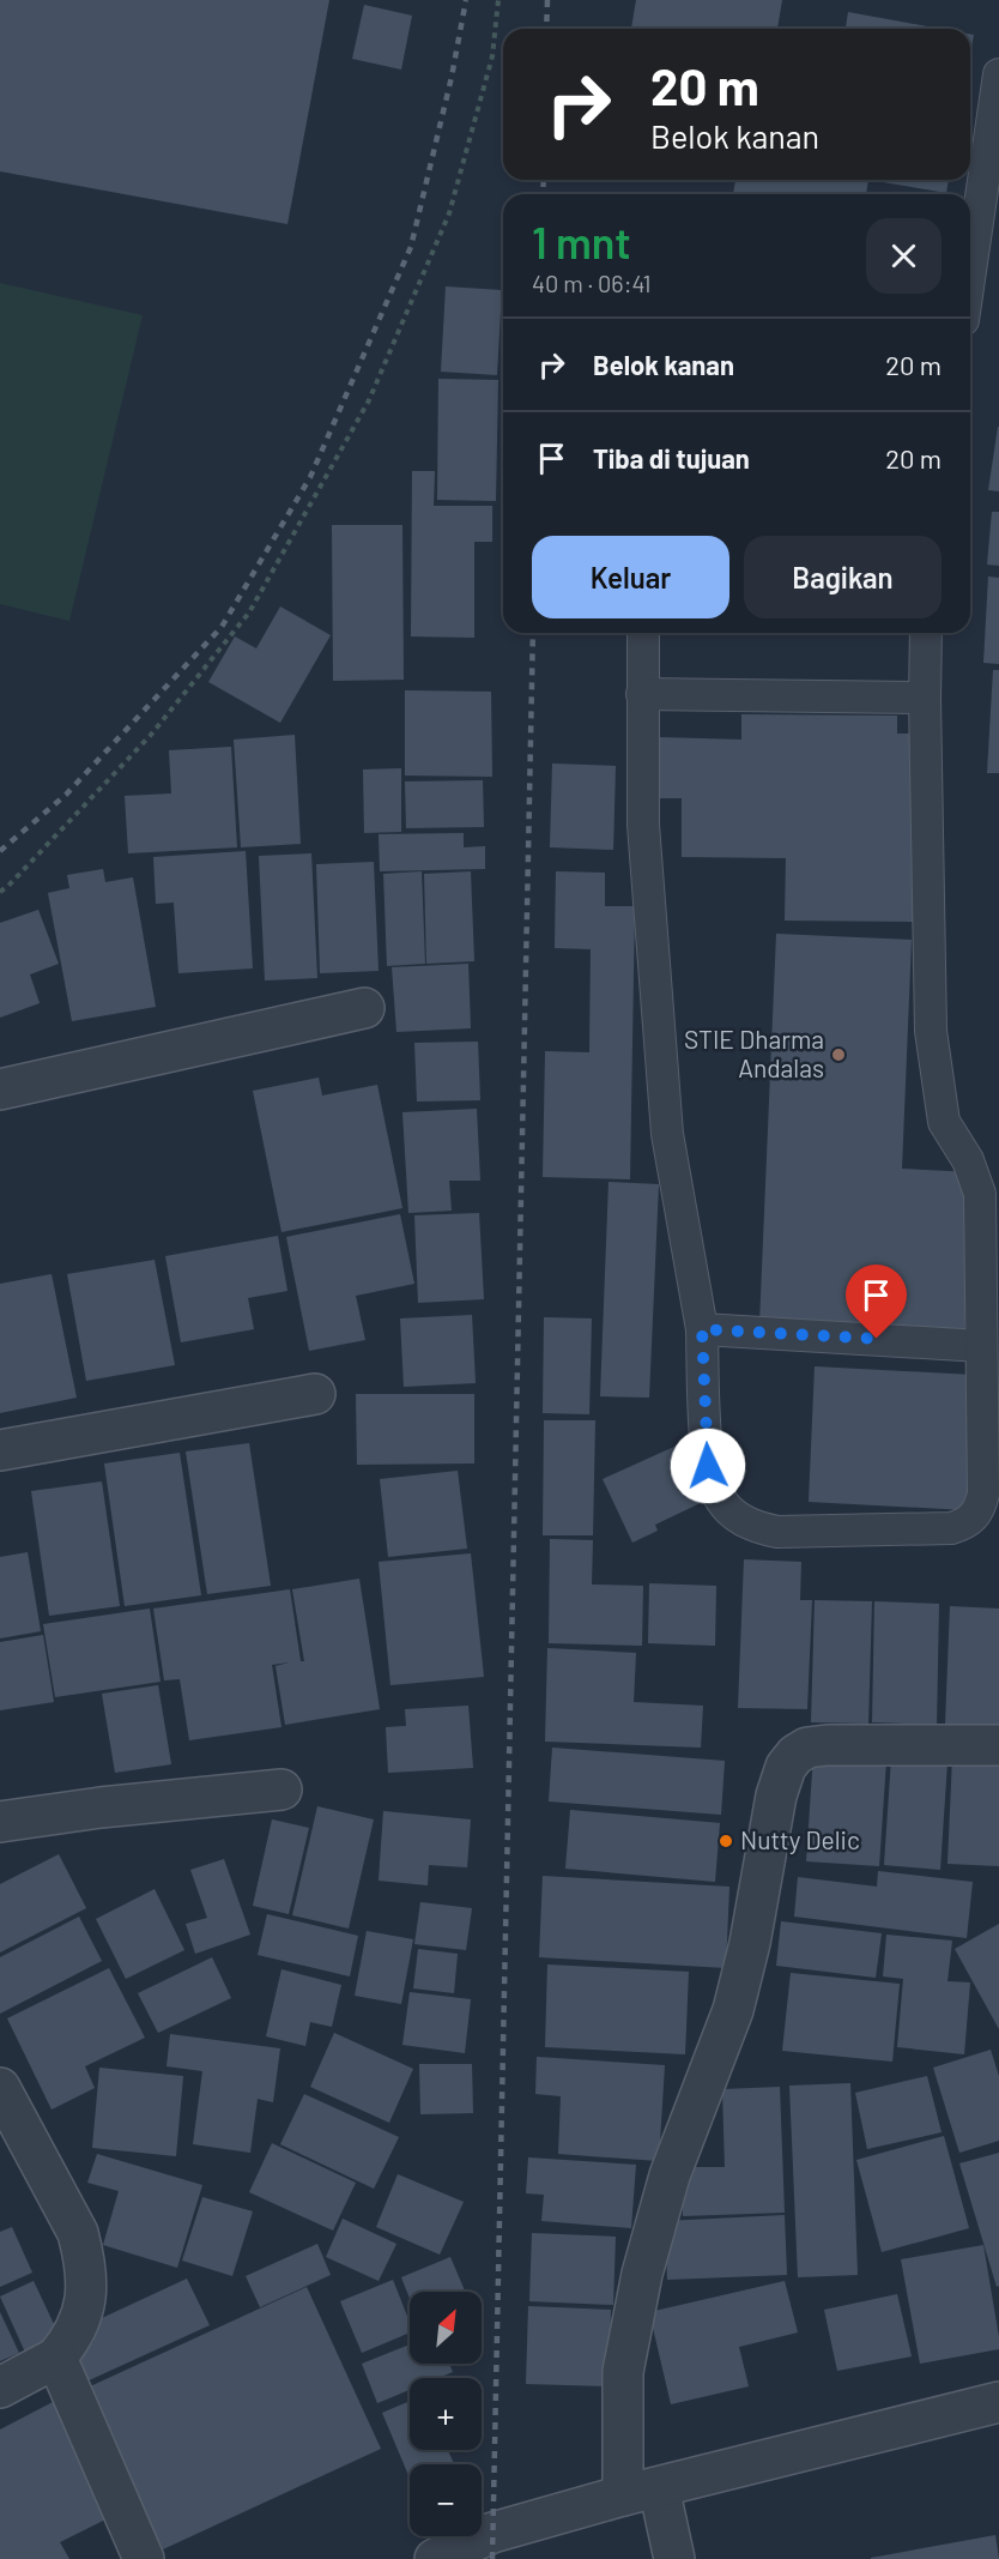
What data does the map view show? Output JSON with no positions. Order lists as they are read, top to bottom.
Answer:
{
  "places": ["STIE Dharma Andalas", "Nutty Delic"],
  "north": "top right",
  "page": {
    "turn": ["20 m", "Belok kanan"],
    "heading": ["1 mnt", "40 m · 06:41"],
    "list": [
      {
        "name": "Belok kanan",
        "value": "20 m"
      },
      {
        "name": "Tiba di tujuan",
        "value": "20 m"
      }
    ],
    "buttons": ["Keluar", "Bagikan"],
    "map_buttons": ["+", "−"]
  }
}
